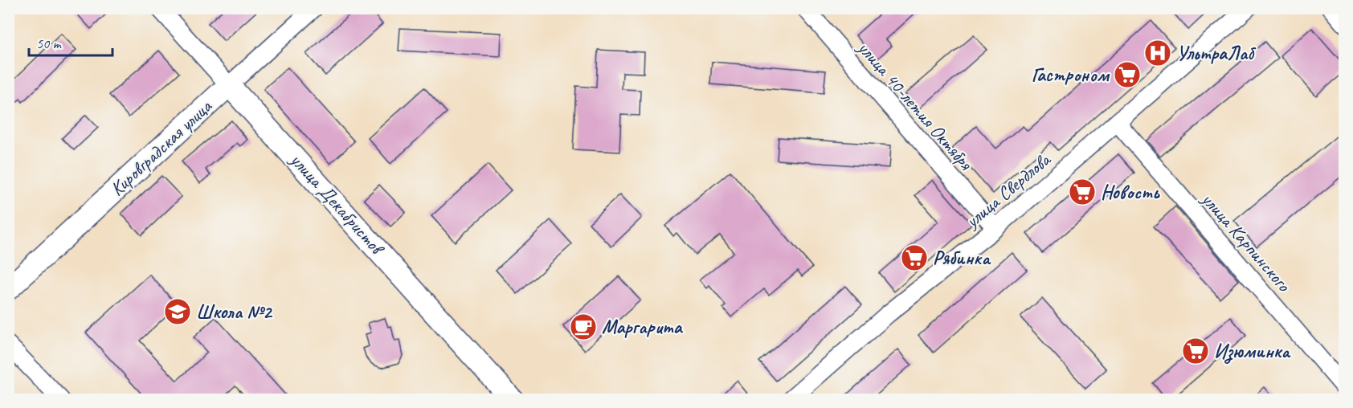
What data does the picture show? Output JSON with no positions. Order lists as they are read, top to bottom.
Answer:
{
  "streets": {
    "main road": ["Кировградская улица", "улица Декабристов"],
    "street": ["улица 40-летия Октября", "улица Свердлова", "улица Карпинского"]
  },
  "crossings": [
    ["улица 40-летия Октября", "улица Свердлова"],
    ["Кировградская улица", "улица Декабристов"],
    ["улица Свердлова", "улица Карпинского"]
  ],
  "places": {
    "hospital": ["УльтраЛаб"],
    "supermarket": [
      "Гастроном",
      "Новость",
      "Рябинка",
      "Изюминка"
    ],
    "school or university": ["Школа №2"],
    "cafe": ["Маргарита"]
  },
  "scale_bar": "50 m"
}
